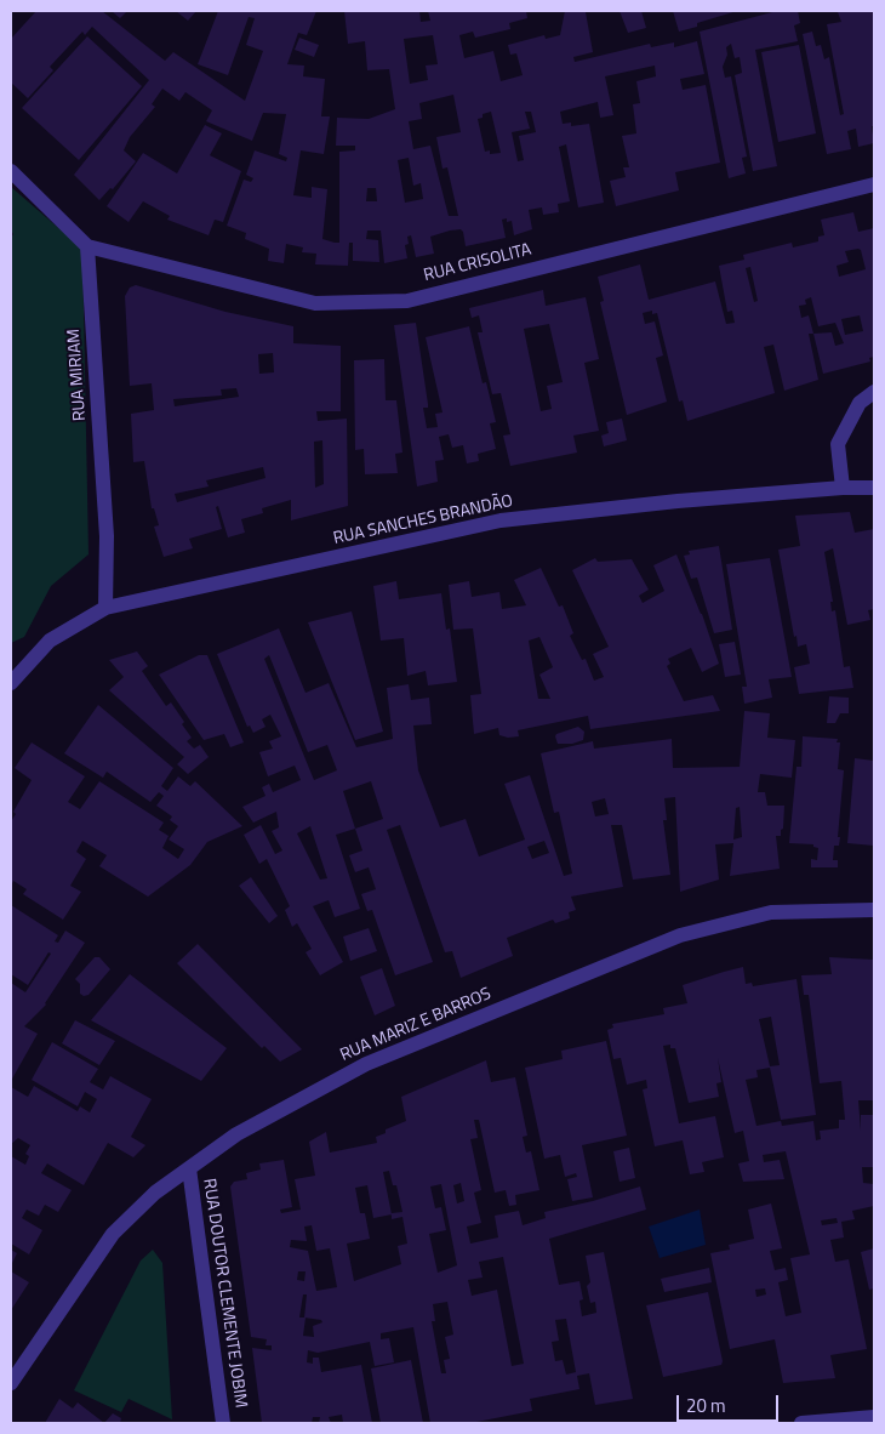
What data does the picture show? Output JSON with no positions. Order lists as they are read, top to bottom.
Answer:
{
  "streets": {
    "street": [
      "RUA CRISOLITA",
      "RUA MIRIAM",
      "RUA SANCHES BRANDÃO",
      "RUA MARIZ E BARROS",
      "RUA DOUTOR CLEMENTE JOBIM"
    ]
  },
  "crossings": [
    ["RUA CRISOLITA", "RUA MIRIAM"],
    ["RUA MIRIAM", "RUA SANCHES BRANDÃO"],
    ["RUA MARIZ E BARROS", "RUA DOUTOR CLEMENTE JOBIM"]
  ],
  "scale_bar": "20 m"
}
